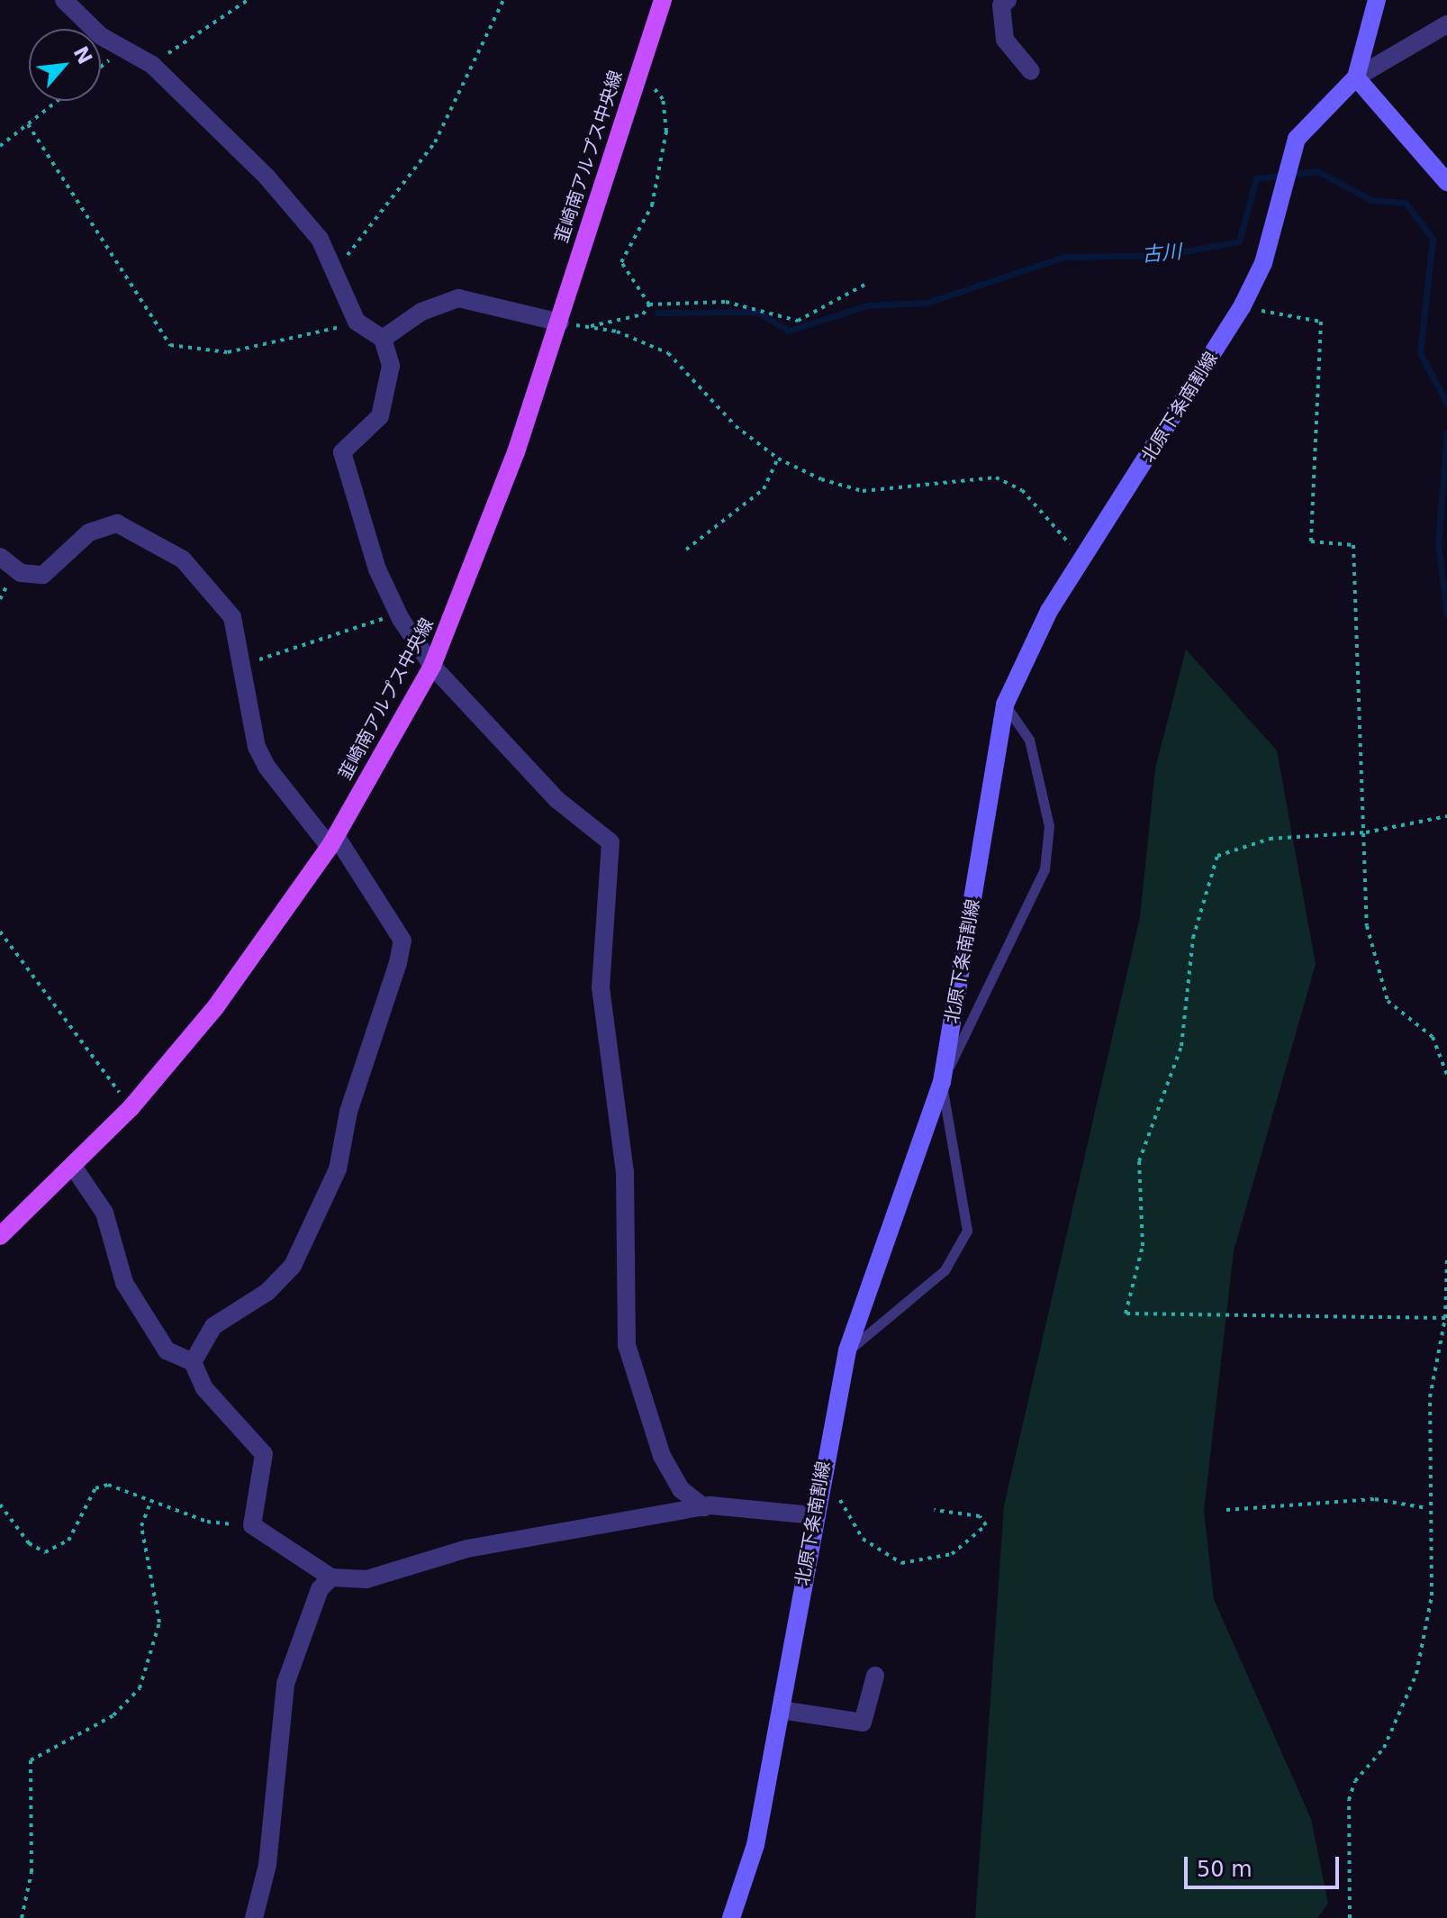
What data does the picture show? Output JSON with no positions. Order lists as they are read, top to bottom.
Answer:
{
  "streets": {
    "main road": ["韮崎南アルプス中央線", "北原下条南割線"]
  },
  "water": ["古川"],
  "scale_bar": "50 m",
  "north": "top right"
}
